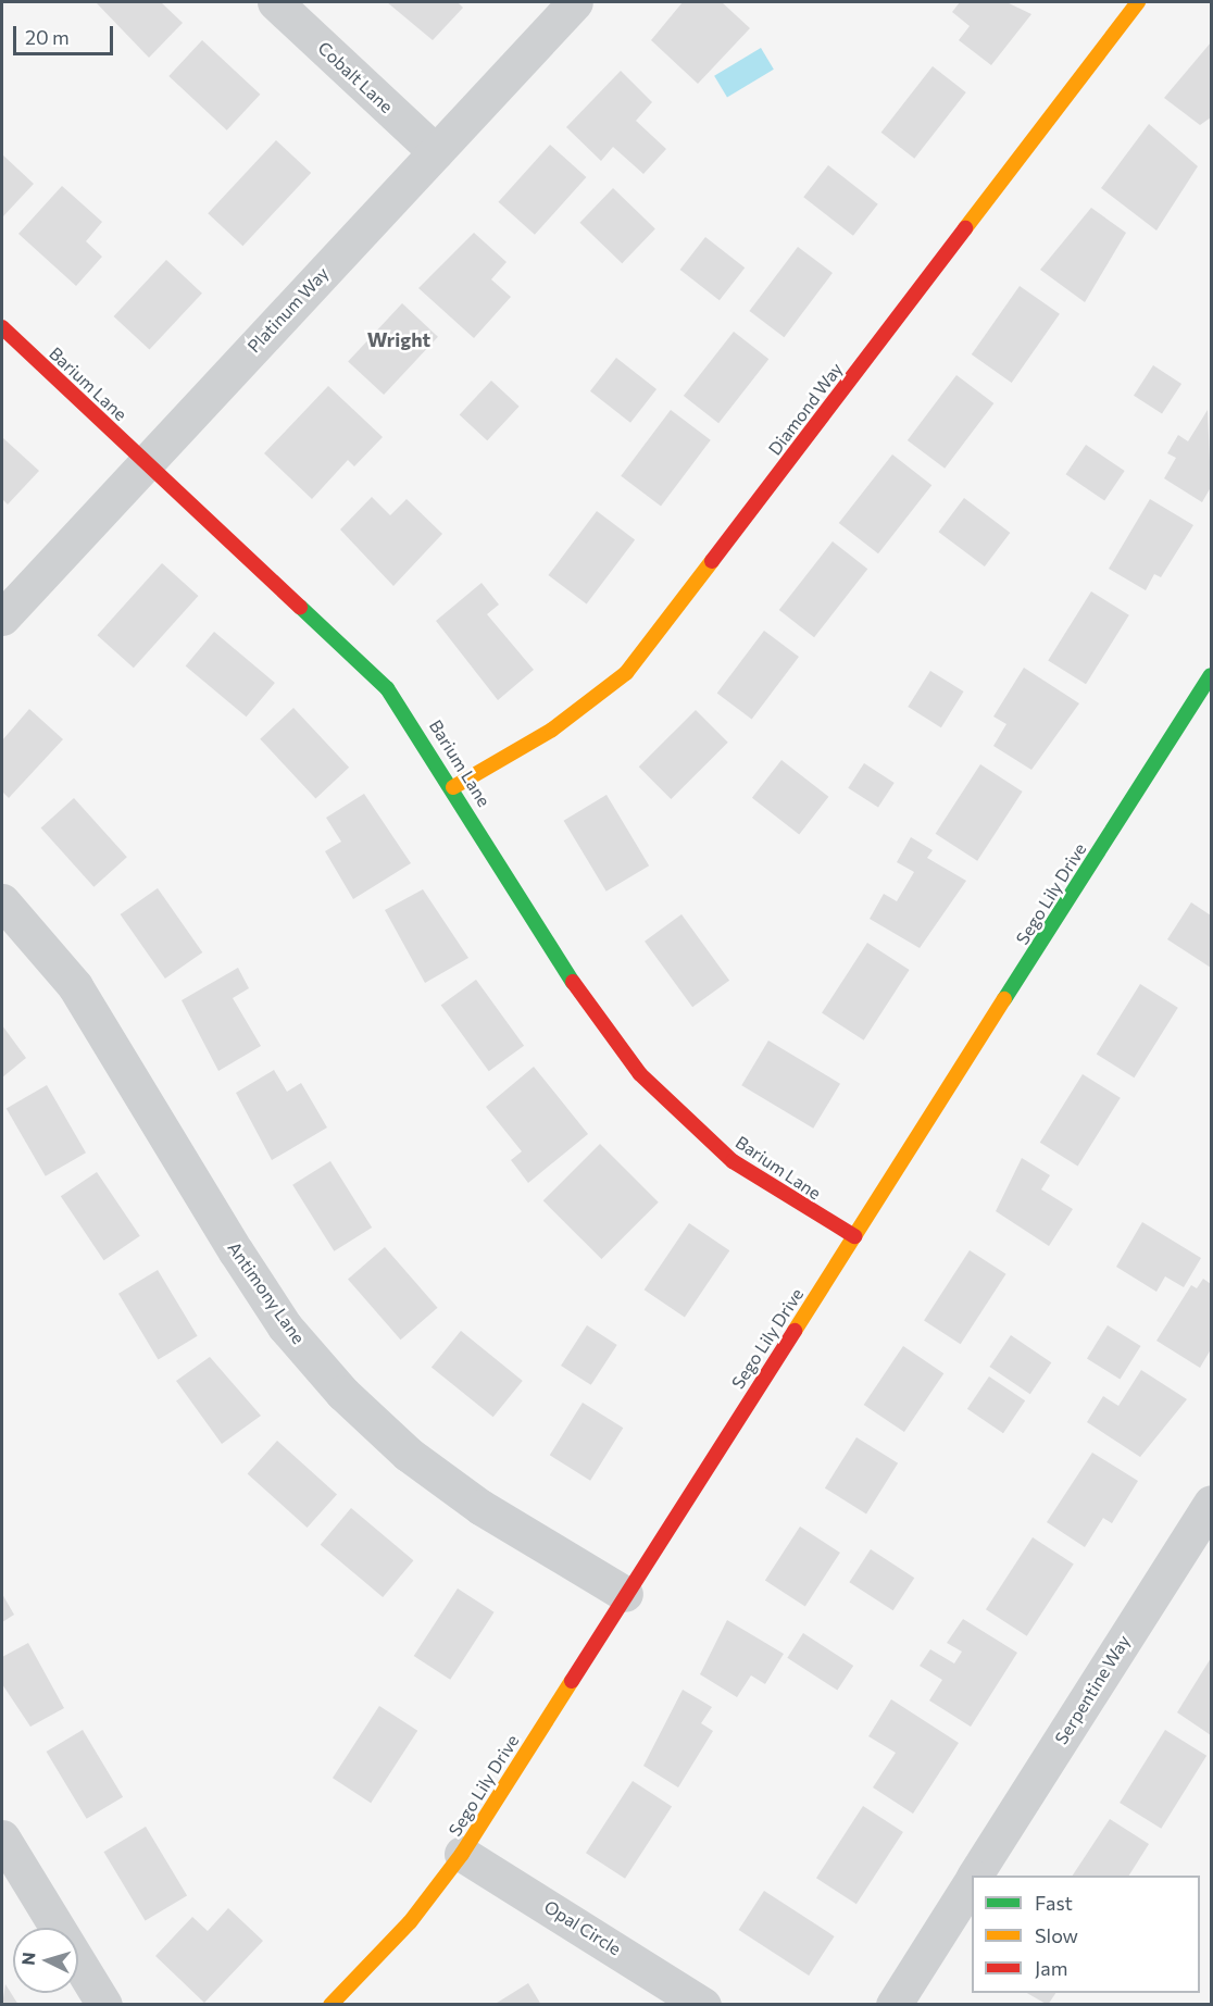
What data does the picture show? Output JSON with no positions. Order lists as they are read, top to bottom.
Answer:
{
  "streets": {
    "street": [
      "Cobalt Lane",
      "Platinum Way",
      "Barium Lane",
      "Diamond Way",
      "Sego Lily Drive",
      "Antimony Lane",
      "Serpentine Way",
      "Opal Circle"
    ]
  },
  "crossings": [
    ["Cobalt Lane", "Platinum Way"],
    ["Platinum Way", "Barium Lane"],
    ["Barium Lane", "Diamond Way"],
    ["Barium Lane", "Sego Lily Drive"],
    ["Sego Lily Drive", "Antimony Lane"],
    ["Sego Lily Drive", "Opal Circle"]
  ],
  "districts": ["Wright"],
  "legend": ["Fast", "Slow", "Jam"],
  "scale_bar": "20 m",
  "north": "left"
}
